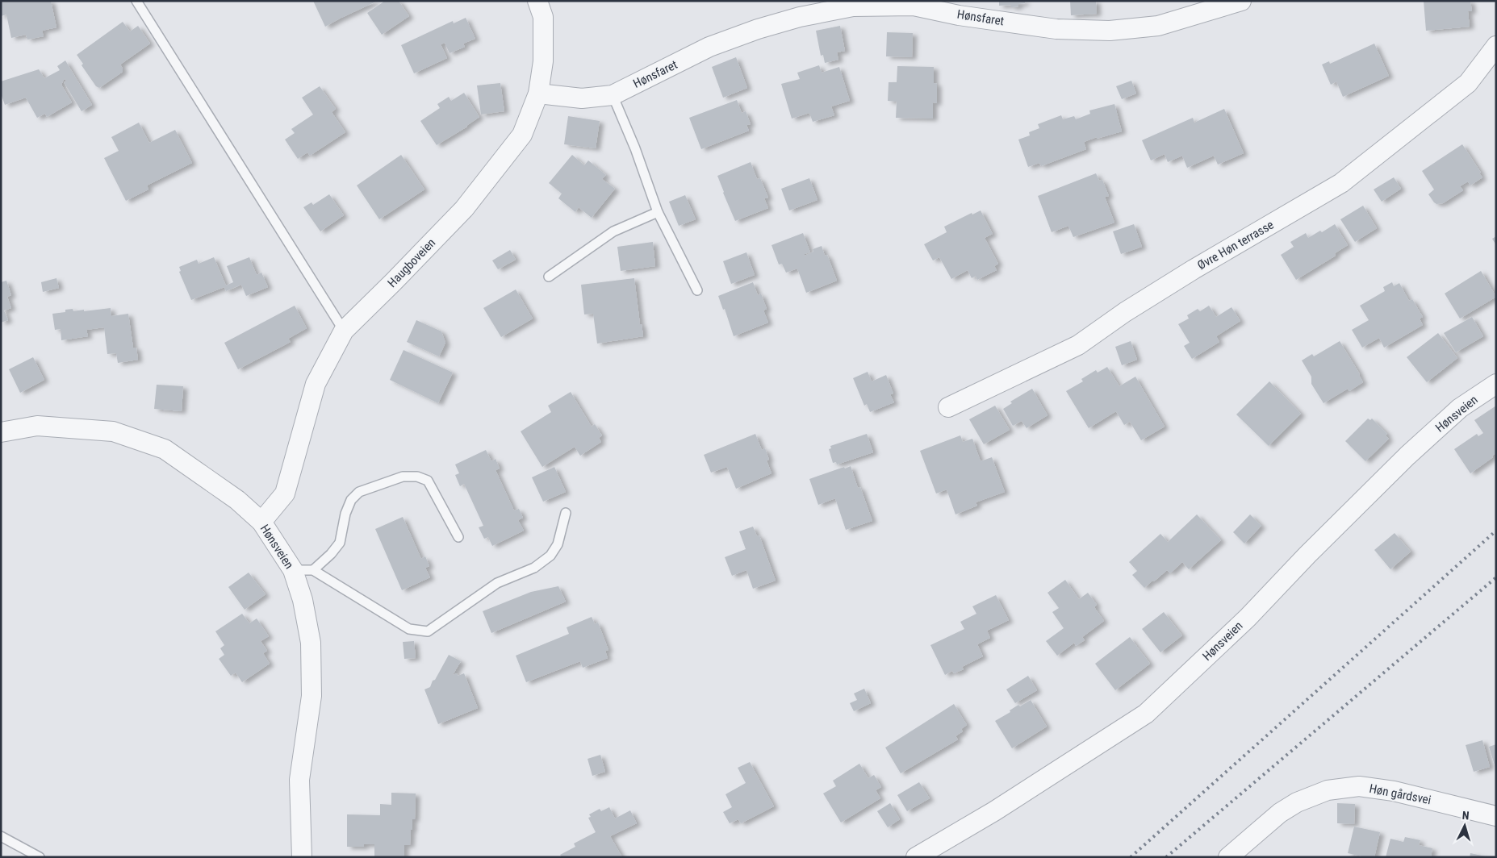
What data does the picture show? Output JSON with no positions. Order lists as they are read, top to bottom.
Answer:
{
  "streets": {
    "street": [
      "Hønsfaret",
      "Øvre Høn terrasse",
      "Haugboveien",
      "Hønsveien",
      "Høn gårdsvei"
    ]
  },
  "crossings": [
    ["Hønsfaret", "Haugboveien"],
    ["Haugboveien", "Hønsveien"]
  ],
  "north": "top"
}
